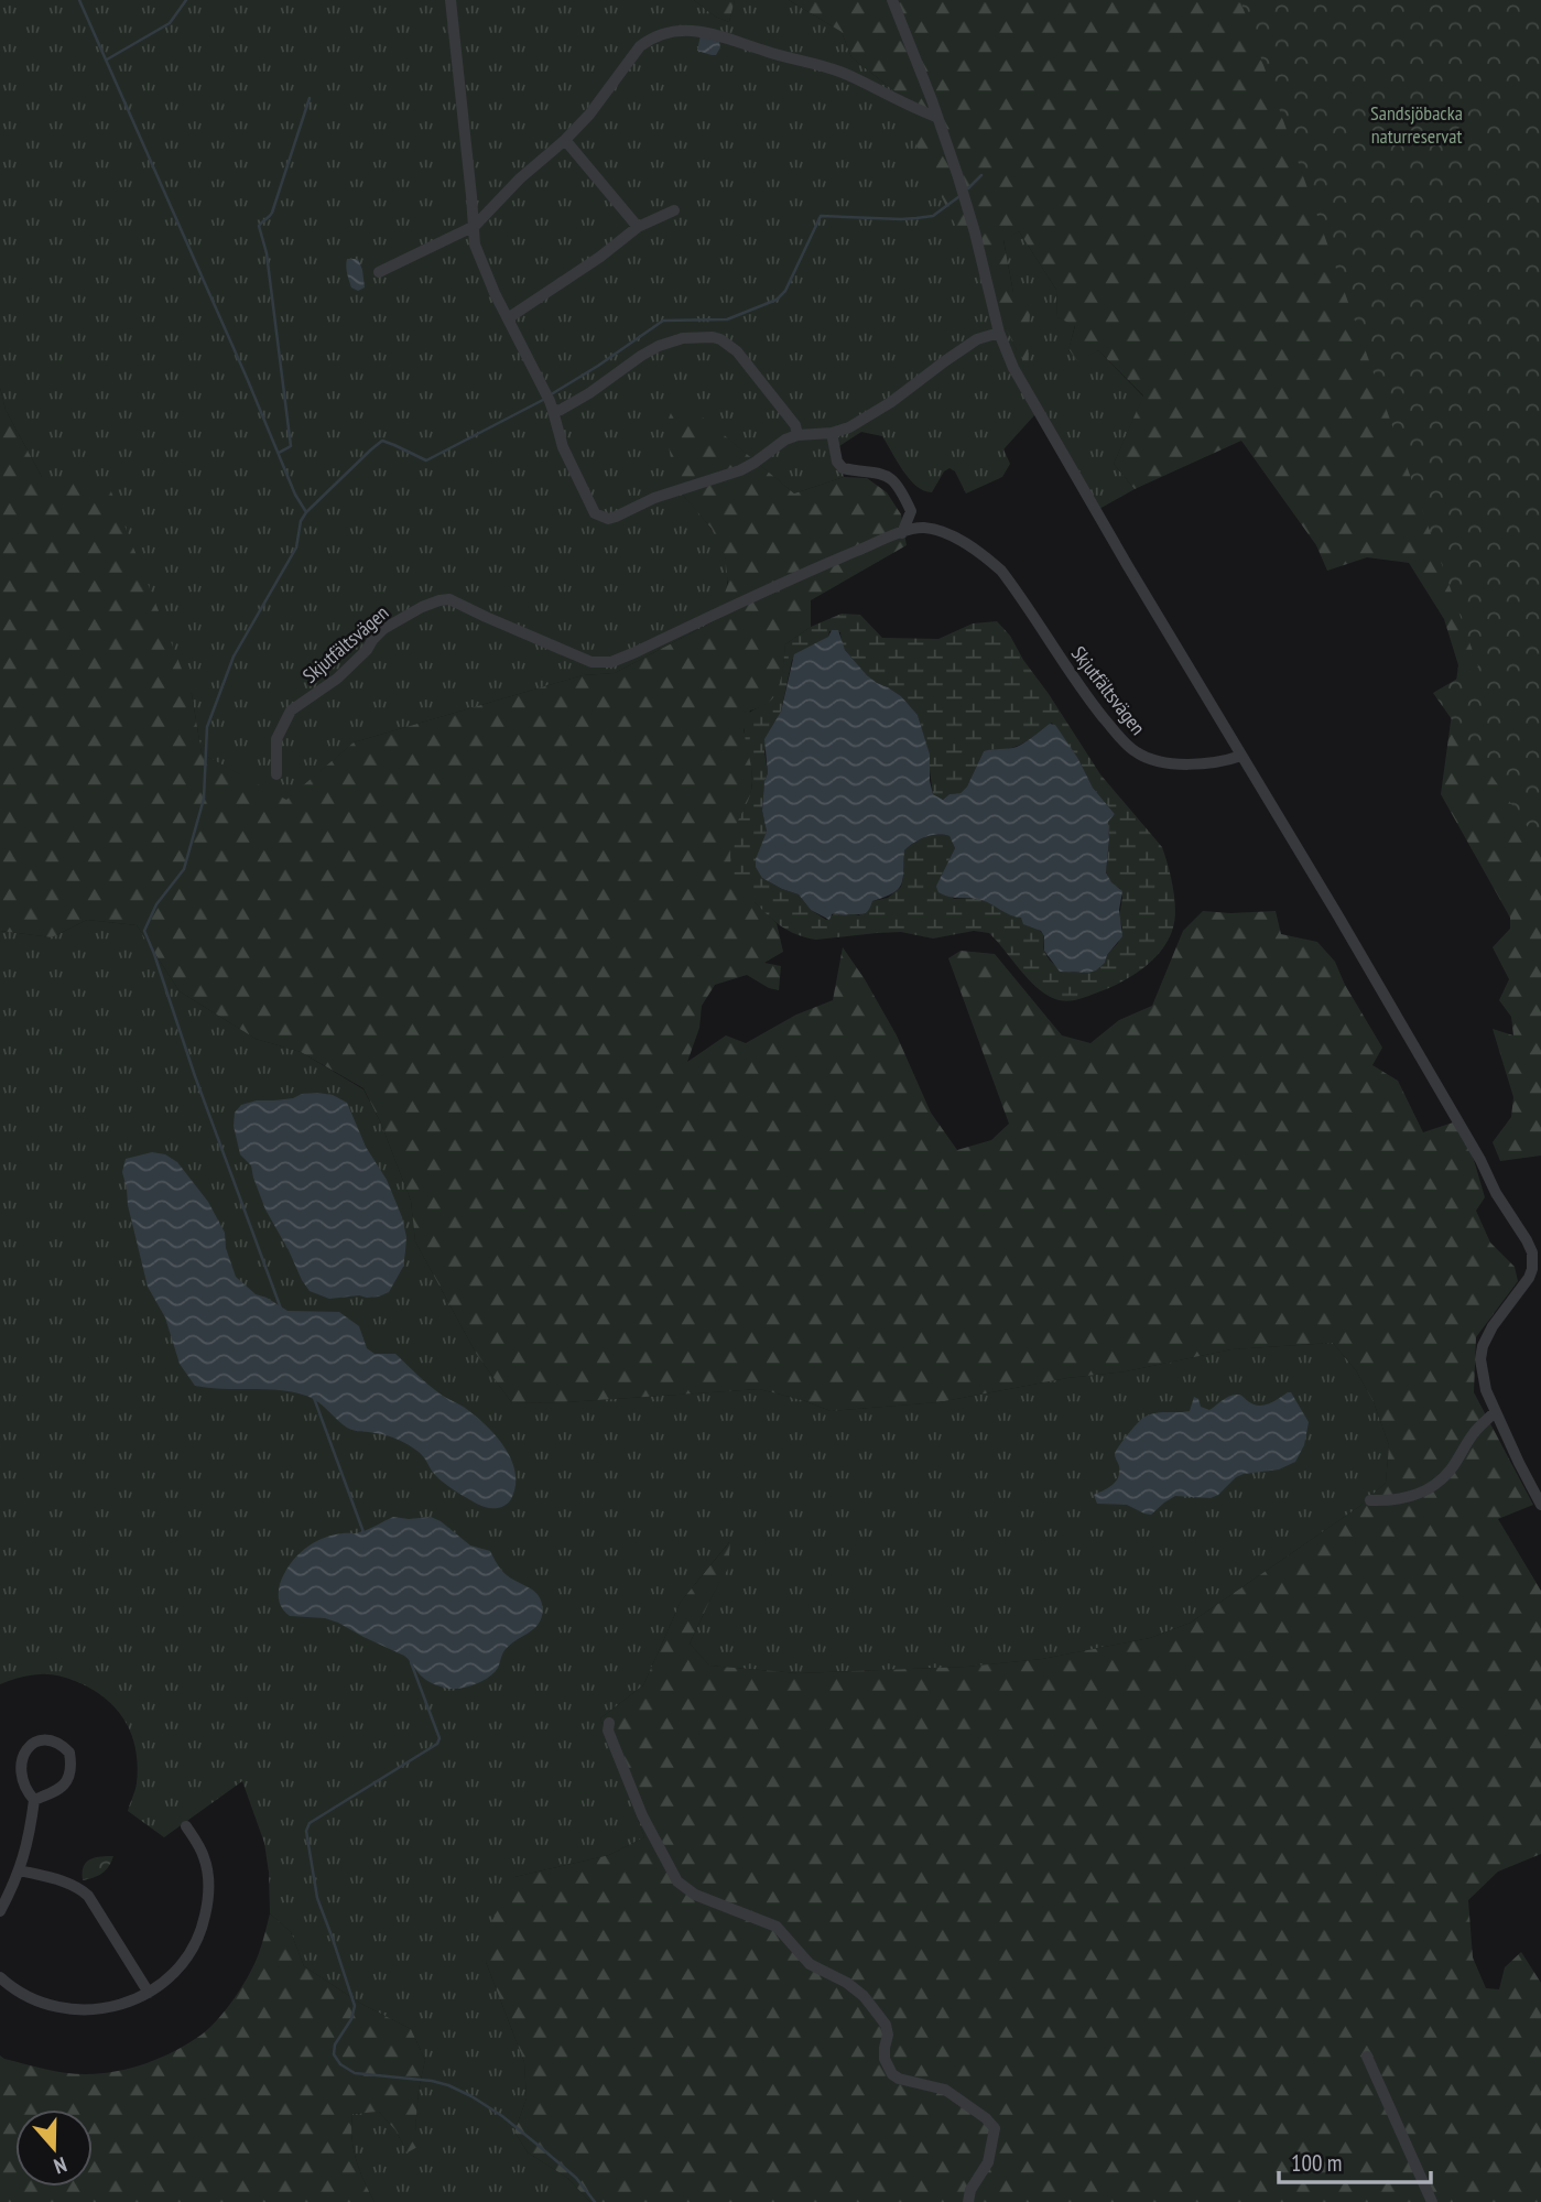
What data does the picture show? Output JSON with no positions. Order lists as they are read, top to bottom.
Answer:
{
  "streets": {
    "street": ["Skjutfältsvägen"]
  },
  "parks": ["Sandsjöbacka naturreservat"],
  "scale_bar": "100 m",
  "north": "bottom"
}
